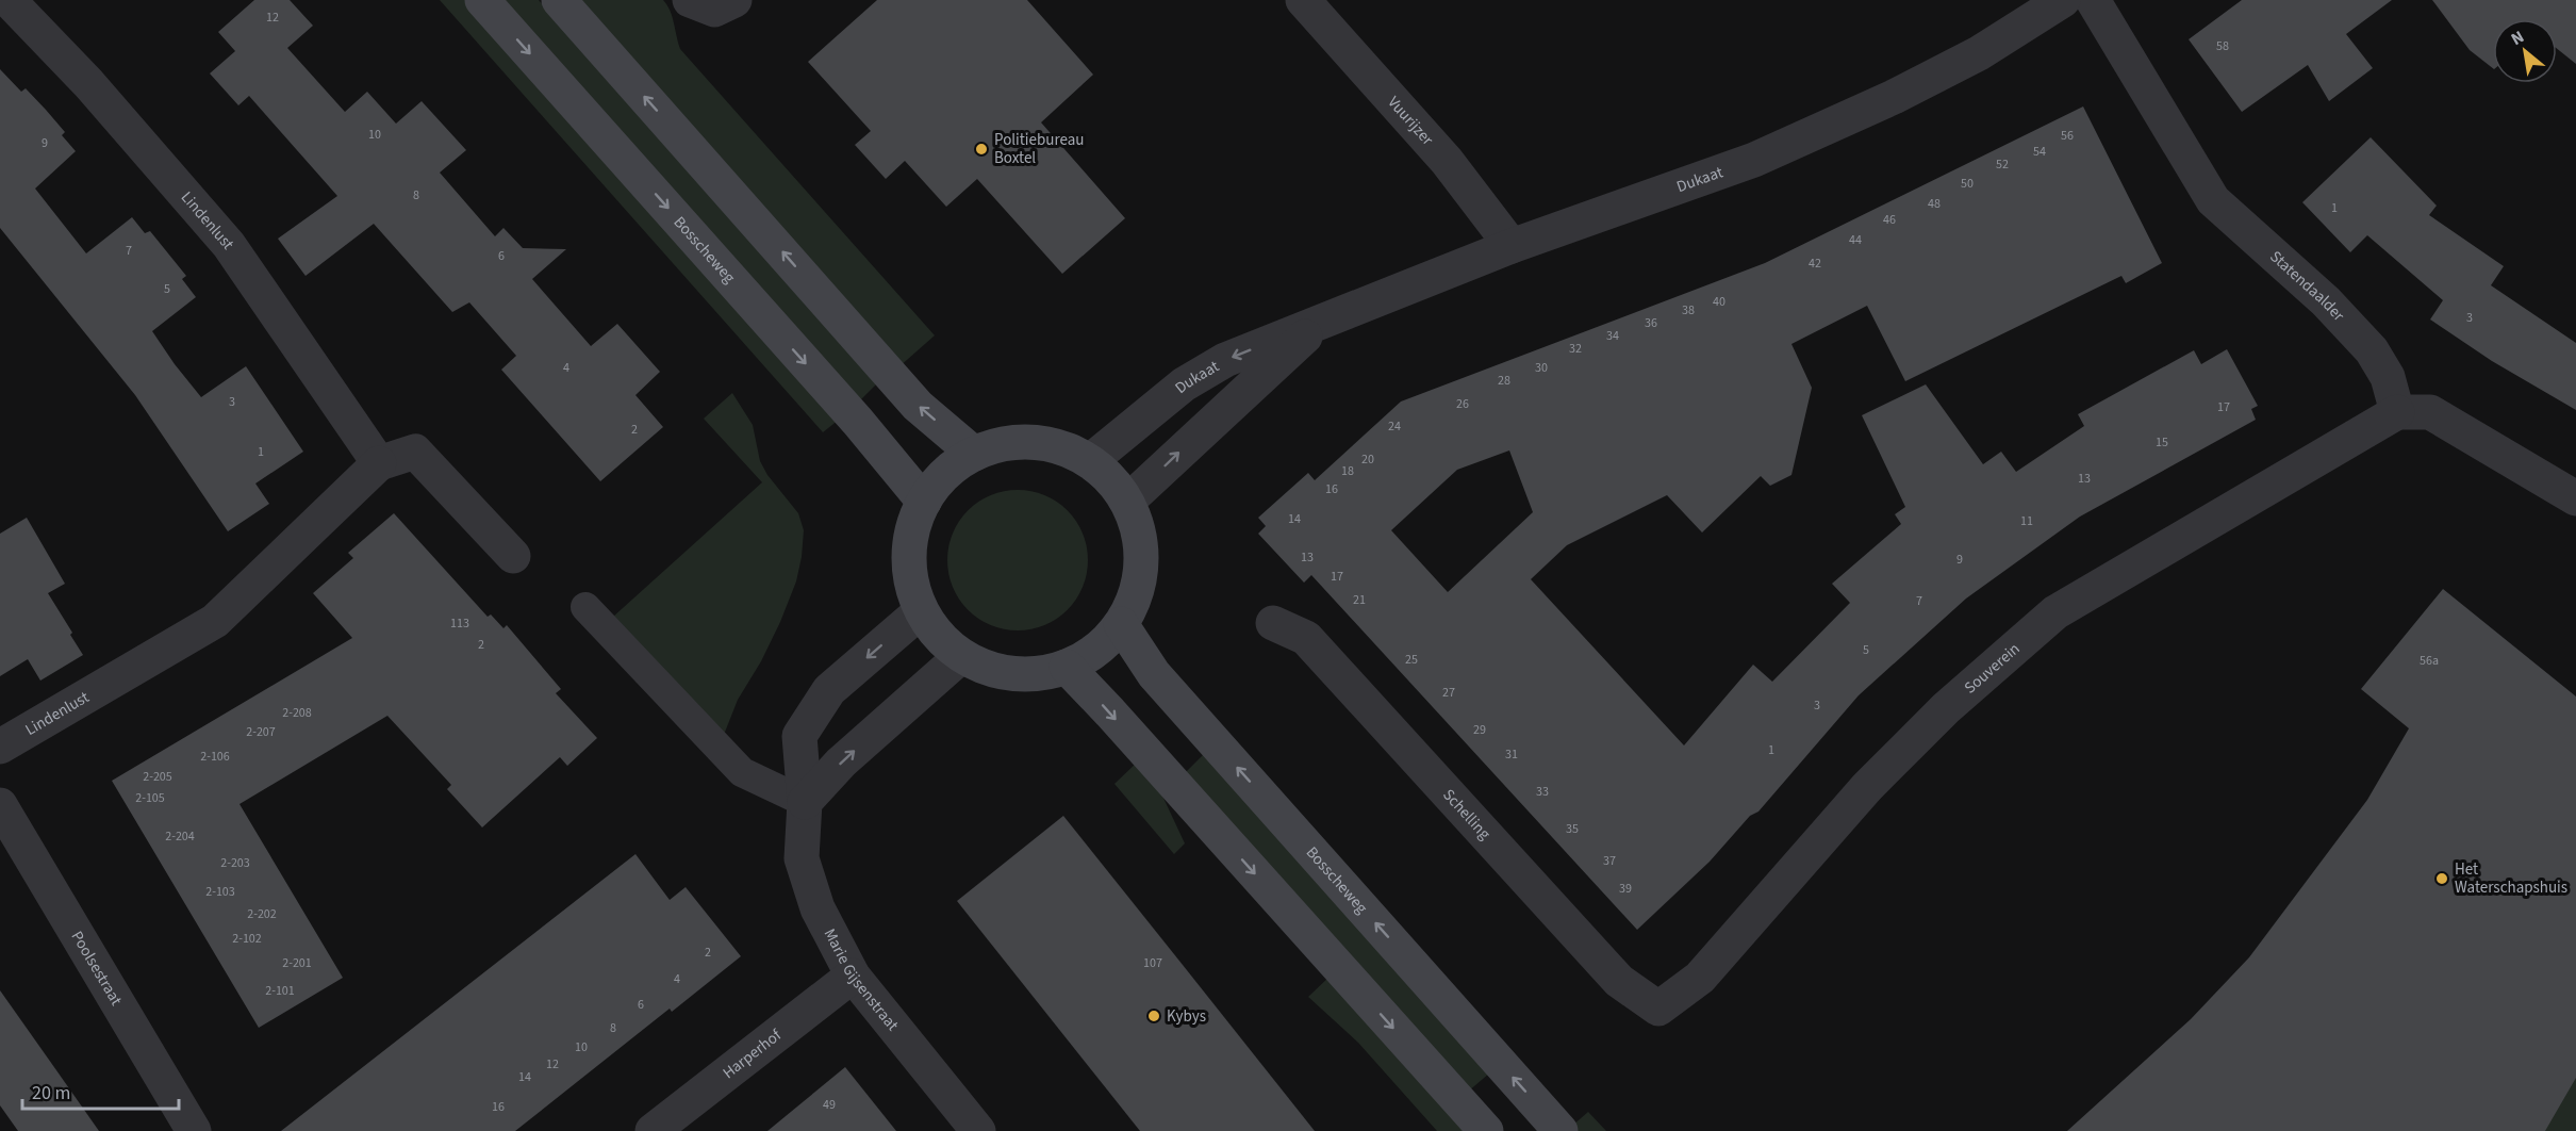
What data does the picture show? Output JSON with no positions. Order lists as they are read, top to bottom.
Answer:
{
  "streets": {
    "main road": ["Bosscheweg"],
    "street": [
      "Vuurijzer",
      "Dukaat",
      "Lindenlust",
      "Statendaalder",
      "Souverein",
      "Schelling",
      "Poolsestraat",
      "Marie Gijsenstraat",
      "Harperhof"
    ]
  },
  "crossings": [
    ["Vuurijzer", "Dukaat"],
    ["Statendaalder", "Souverein"],
    ["Souverein", "Schelling"],
    ["Marie Gijsenstraat", "Harperhof"]
  ],
  "places": ["Politiebureau Boxtel", "Het Waterschapshuis", "Kybys"],
  "house_numbers": [
    "12",
    "58",
    "10",
    "56",
    "9",
    "54",
    "52",
    "50",
    "8",
    "48",
    "1",
    "46",
    "44",
    "7",
    "6",
    "42",
    "5",
    "40",
    "38",
    "3",
    "36",
    "34",
    "32",
    "4",
    "30",
    "28",
    "3",
    "26",
    "17",
    "24",
    "2",
    "15",
    "1",
    "20",
    "18",
    "13",
    "16",
    "14",
    "11",
    "13",
    "9",
    "17",
    "21",
    "7",
    "113",
    "2",
    "5",
    "25",
    "56a",
    "27",
    "3",
    "2-208",
    "29",
    "2-207",
    "1",
    "31",
    "2-106",
    "2-205",
    "33",
    "2-105",
    "35",
    "2-204",
    "37",
    "2-203",
    "39",
    "2-103",
    "2-202",
    "2-102",
    "2",
    "2-201",
    "107",
    "4",
    "2-101",
    "6",
    "8",
    "10",
    "12",
    "14",
    "49",
    "16"
  ],
  "scale_bar": "20 m",
  "north": "top left"
}
